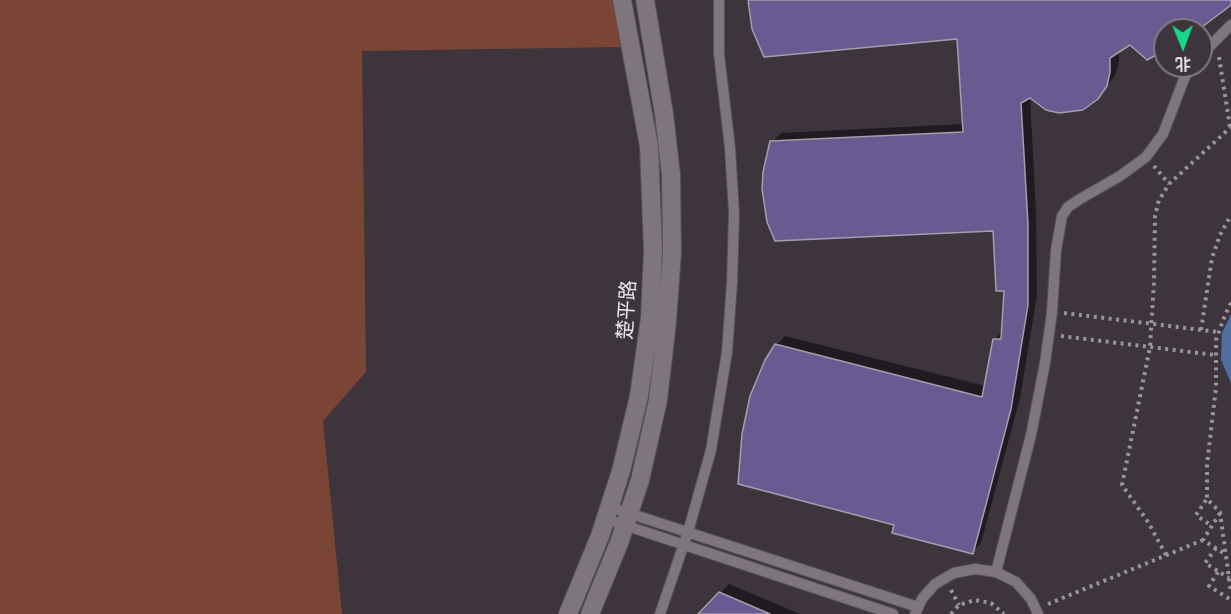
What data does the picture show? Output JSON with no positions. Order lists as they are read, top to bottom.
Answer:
{
  "streets": {
    "main road": ["楚平路"]
  },
  "north": "bottom"
}
